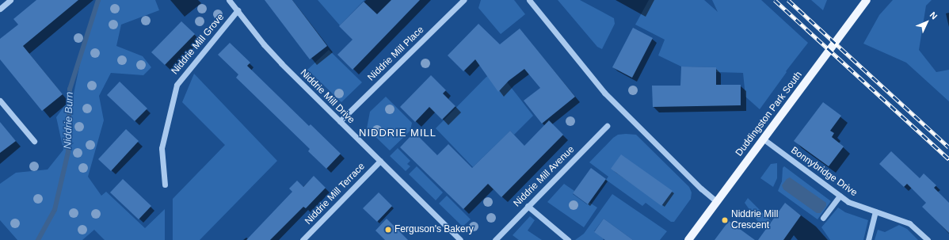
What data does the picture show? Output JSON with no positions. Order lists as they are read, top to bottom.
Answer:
{
  "streets": {
    "main road": ["Duddingston Park South"],
    "street": [
      "Niddrie Mill Grove",
      "Niddrie Mill Place",
      "Niddrie Mill Drive",
      "Bonnybridge Drive",
      "Niddrie Mill Avenue",
      "Niddrie Mill Terrace"
    ]
  },
  "crossings": [
    ["Niddrie Mill Grove", "Niddrie Mill Drive"],
    ["Niddrie Mill Place", "Niddrie Mill Drive"],
    ["Niddrie Mill Drive", "Niddrie Mill Terrace"],
    ["Duddingston Park South", "Bonnybridge Drive"]
  ],
  "districts": ["NIDDRIE MILL"],
  "water": ["Niddrie Burn"],
  "places": ["Niddrie Mill Crescent", "Ferguson's Bakery"],
  "north": "top right"
}
